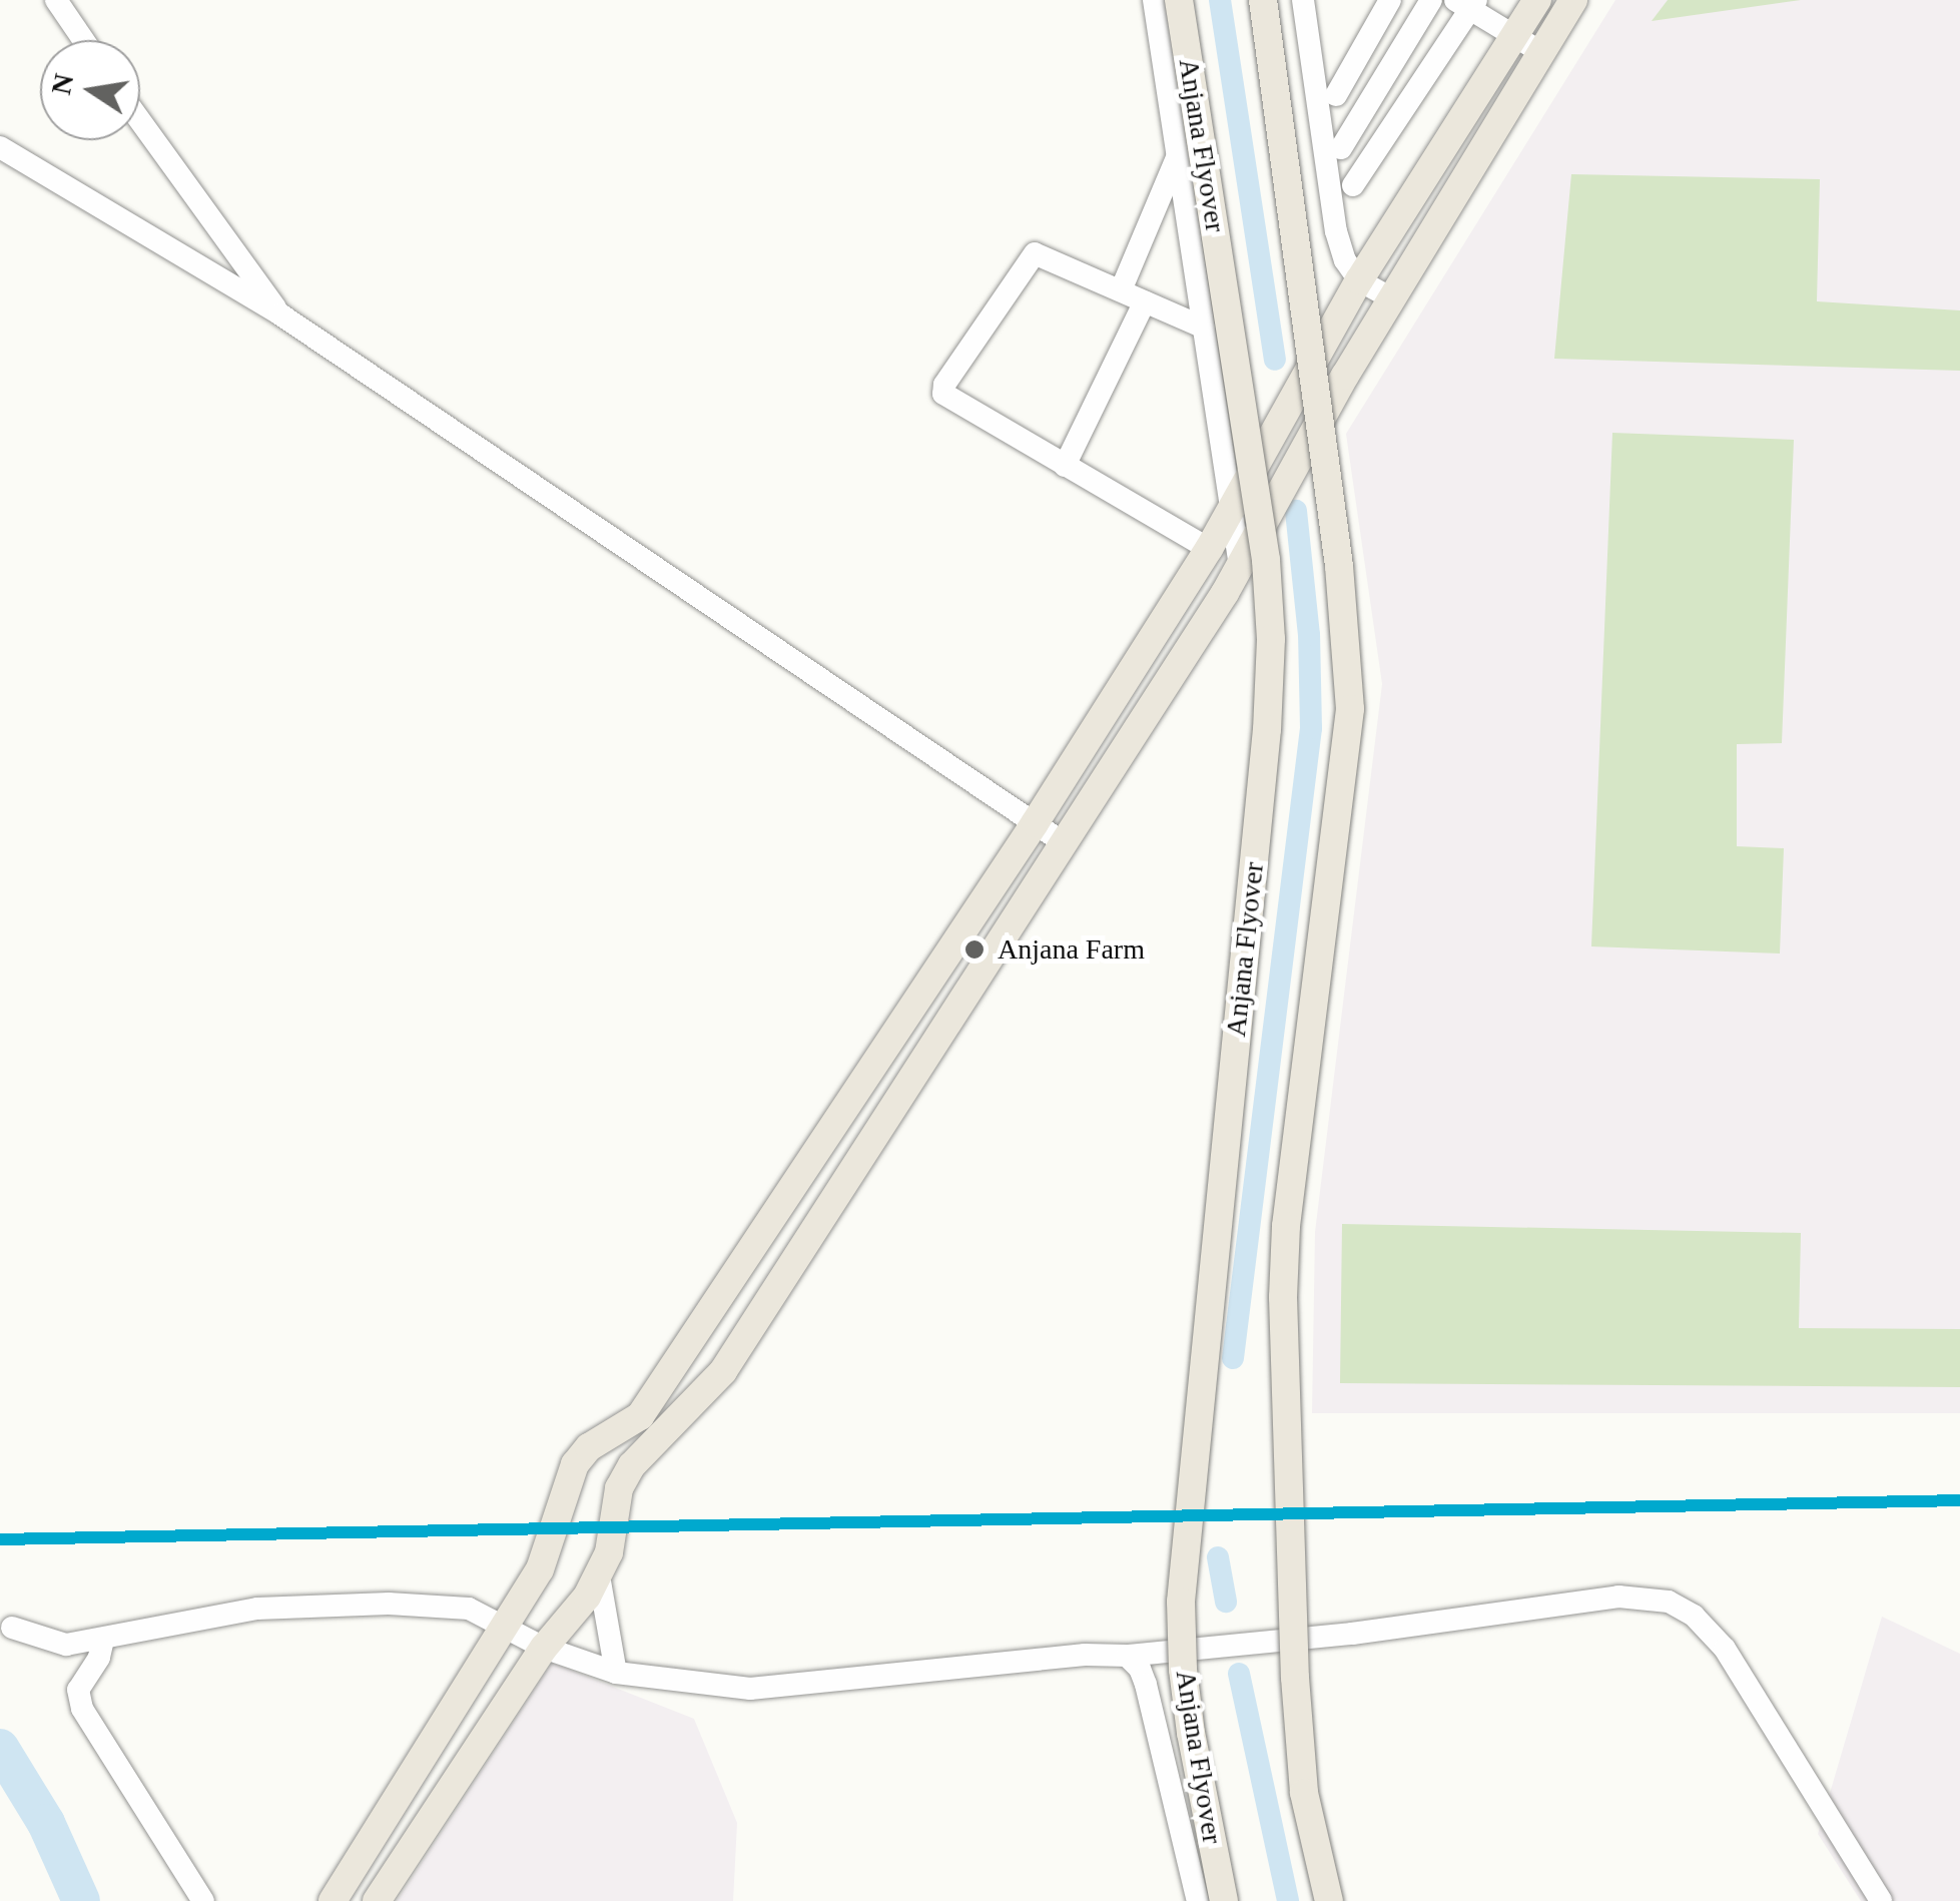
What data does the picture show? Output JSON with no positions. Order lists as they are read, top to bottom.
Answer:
{
  "streets": {
    "main road": ["Anjana Flyover"]
  },
  "places": ["Anjana Farm"],
  "north": "left"
}
